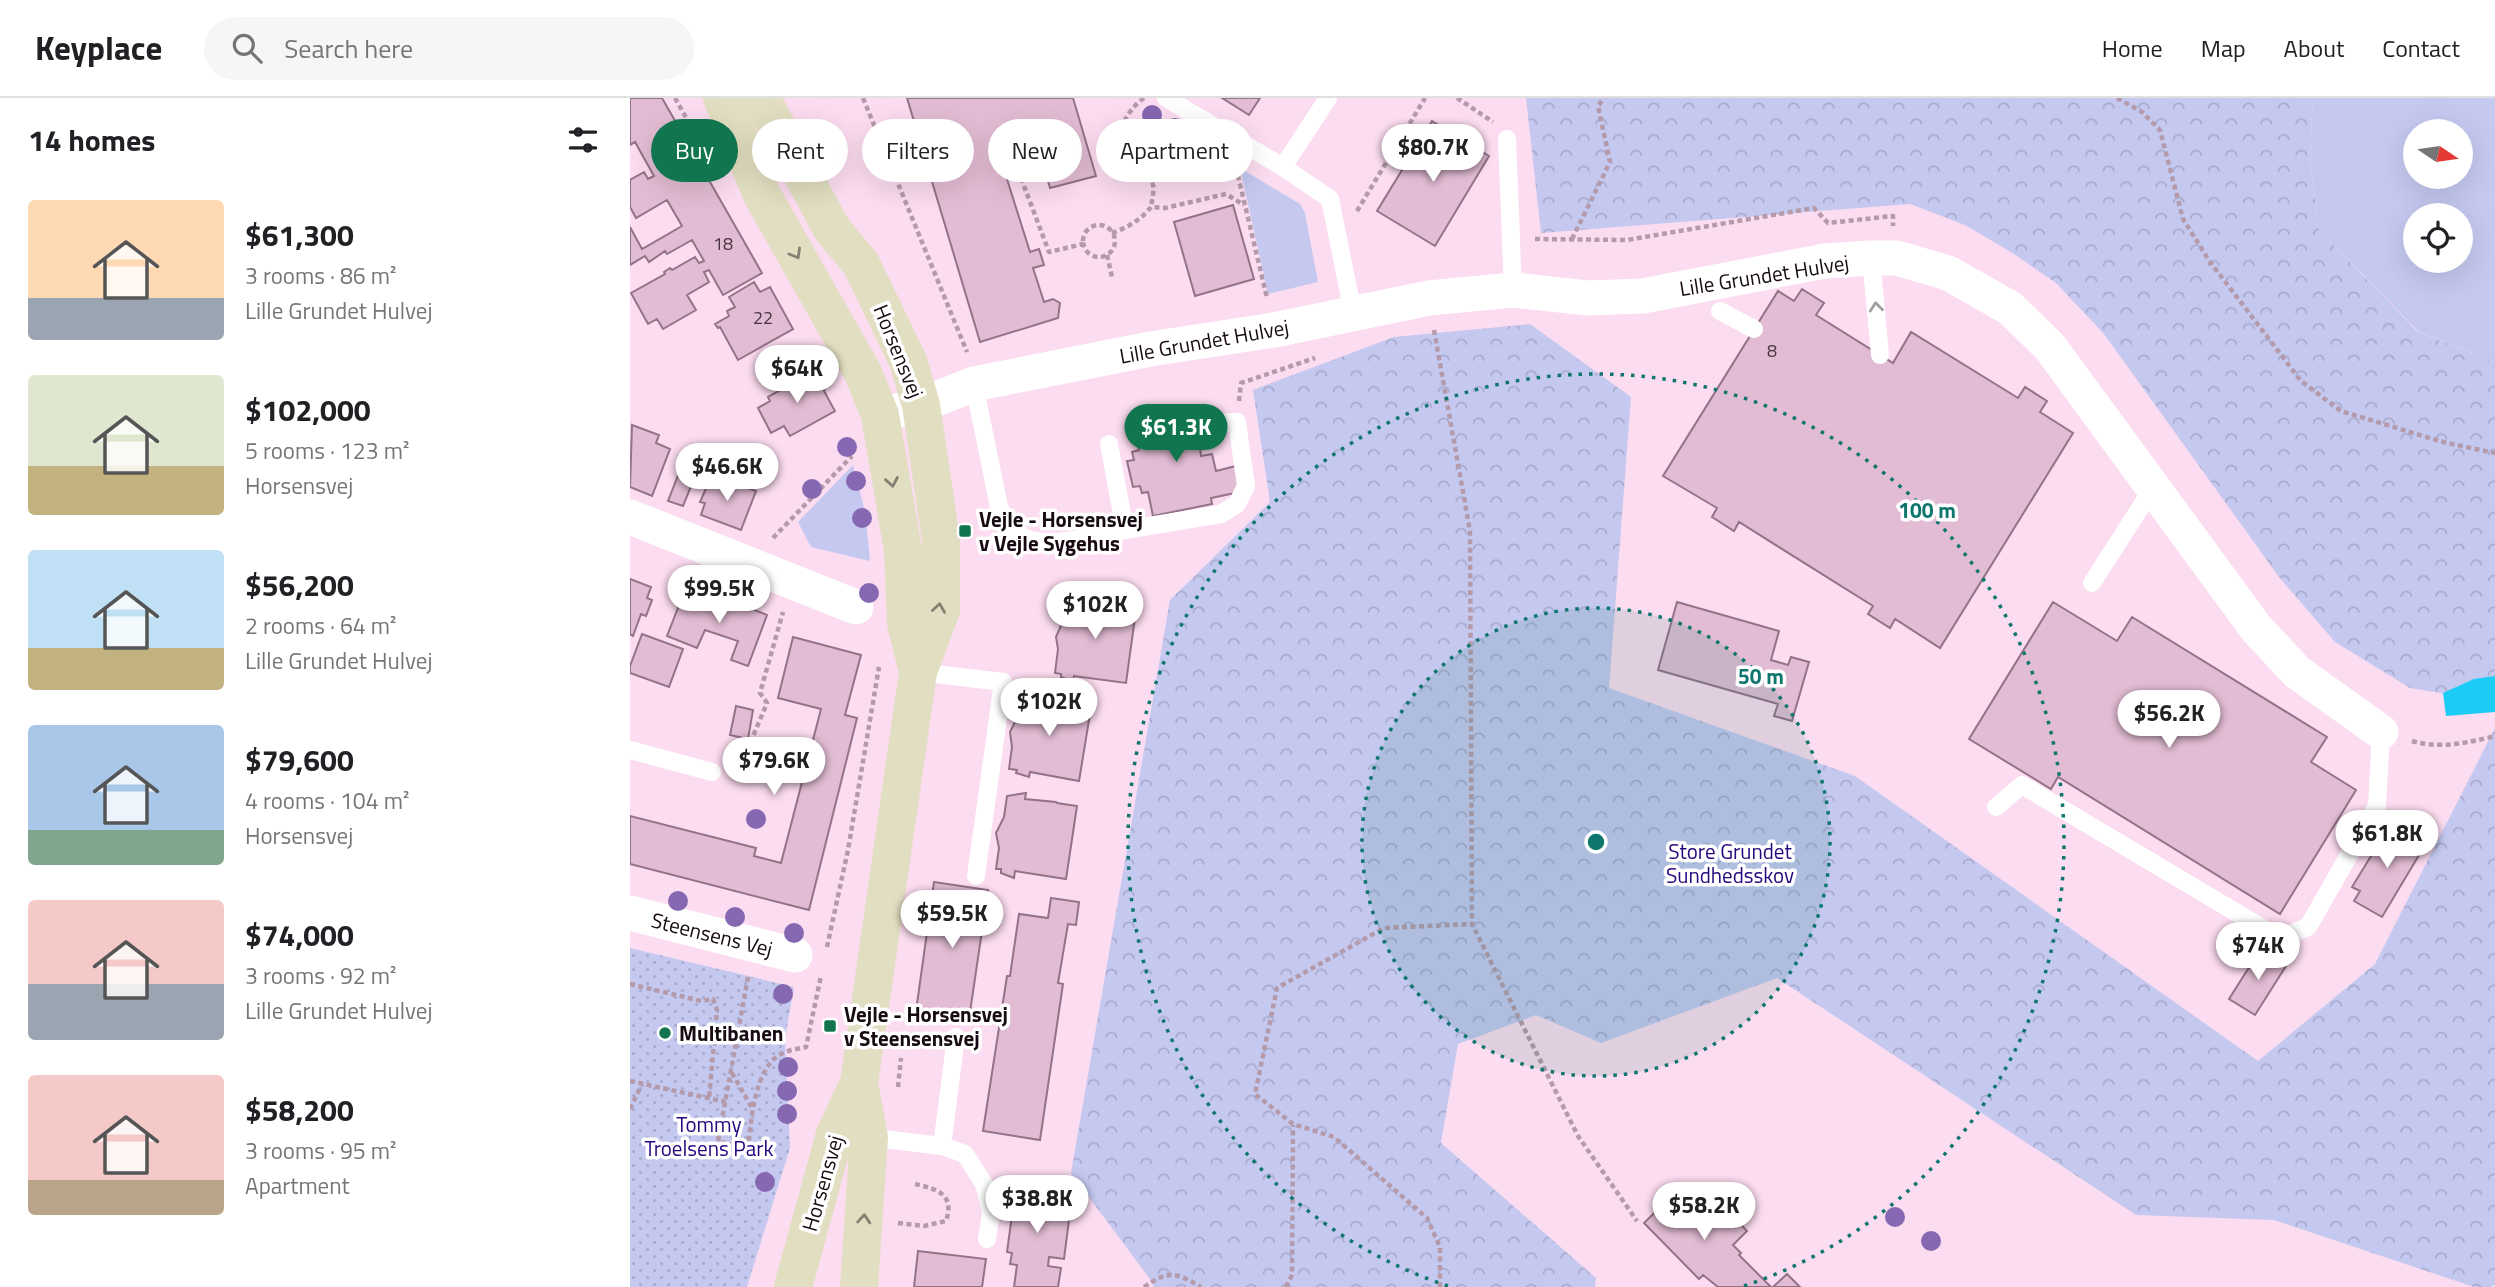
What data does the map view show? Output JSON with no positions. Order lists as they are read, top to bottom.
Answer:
{
  "streets": {
    "main road": ["Horsensvej"],
    "street": ["Lille Grundet Hulvej", "Steensens Vej"]
  },
  "crossings": [
    ["Lille Grundet Hulvej", "Horsensvej"]
  ],
  "parks": ["Store Grundet Sundhedsskov", "Tommy Troelsens Park"],
  "places": {
    "transit": ["Vejle - Horsensvej v Vejle Sygehus", "Vejle - Horsensvej v Steensensvej"],
    "other": ["Multibanen"]
  },
  "house_numbers": ["18", "22", "8"],
  "north": "right",
  "page": {
    "header": "Keyplace",
    "search": "Search here",
    "nav": [
      "Home",
      "Map",
      "About",
      "Contact"
    ],
    "heading": "14 homes",
    "chip": [
      "Buy",
      "Rent",
      "Filters",
      "New",
      "Apartment"
    ],
    "price": [
      "$80.7K",
      "$64K",
      "$61.3K",
      "$46.6K",
      "$99.5K",
      "$102K",
      "$102K",
      "$56.2K",
      "$79.6K",
      "$61.8K",
      "$59.5K",
      "$74K",
      "$38.8K",
      "$58.2K"
    ],
    "list": [
      {
        "name": "$61,300",
        "note": "3 rooms · 86 m² · Lille Grundet Hulvej"
      },
      {
        "name": "$102,000",
        "note": "5 rooms · 123 m² · Horsensvej"
      },
      {
        "name": "$56,200",
        "note": "2 rooms · 64 m² · Lille Grundet Hulvej"
      },
      {
        "name": "$79,600",
        "note": "4 rooms · 104 m² · Horsensvej"
      },
      {
        "name": "$74,000",
        "note": "3 rooms · 92 m² · Lille Grundet Hulvej"
      },
      {
        "name": "$58,200",
        "note": "3 rooms · 95 m² · Apartment"
      }
    ]
  },
  "rings": ["100 m", "50 m"]
}
